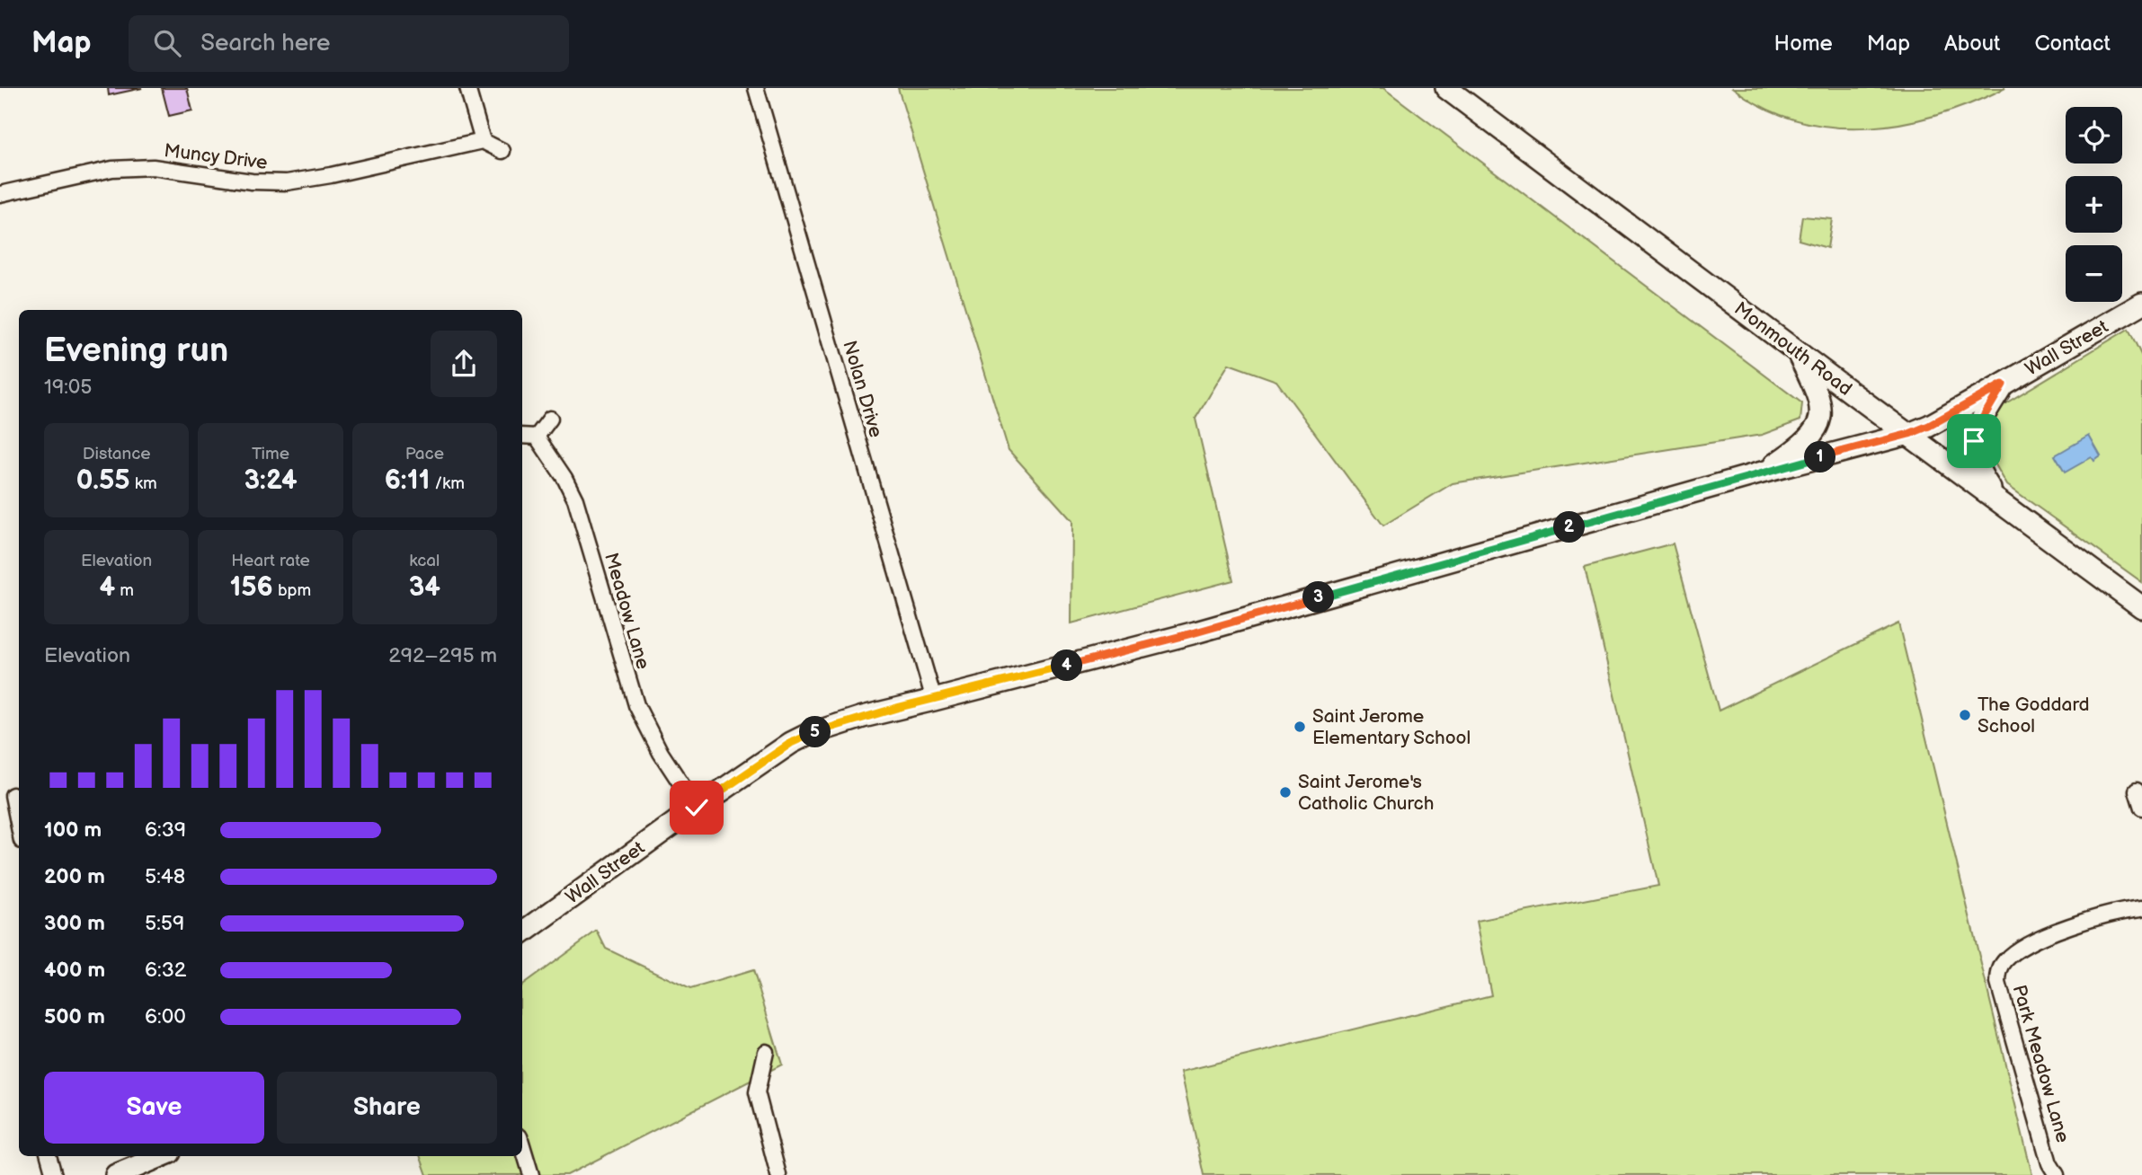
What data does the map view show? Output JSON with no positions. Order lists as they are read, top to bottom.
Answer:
{
  "streets": {
    "street": [
      "Muncy Drive",
      "Wall Street",
      "Monmouth Road",
      "Nolan Drive",
      "Meadow Lane",
      "Park Meadow Lane"
    ]
  },
  "crossings": [
    ["Wall Street", "Monmouth Road"],
    ["Wall Street", "Nolan Drive"],
    ["Wall Street", "Meadow Lane"]
  ],
  "places": ["The Goddard School", "Saint Jerome Elementary School", "Saint Jerome's Catholic Church"],
  "page": {
    "header": "Map",
    "search": "Search here",
    "nav": [
      "Home",
      "Map",
      "About",
      "Contact"
    ],
    "map_buttons": ["+", "−"],
    "heading": ["Evening run", "19:05"],
    "stats": [
      ["Distance", "0.55 km"],
      ["Time", "3:24"],
      ["Pace", "6:11 /km"],
      ["Elevation", "4 m"],
      ["Heart rate", "156 bpm"],
      ["kcal", "34"]
    ],
    "pins": [
      "1",
      "2",
      "3",
      "4",
      "5"
    ],
    "chart": ["Elevation", "292–295 m"],
    "list": [
      {
        "name": "100 m",
        "note": "6:39"
      },
      {
        "name": "200 m",
        "note": "5:48"
      },
      {
        "name": "300 m",
        "note": "5:59"
      },
      {
        "name": "400 m",
        "note": "6:32"
      },
      {
        "name": "500 m",
        "note": "6:00"
      }
    ],
    "buttons": ["Save", "Share"]
  }
}
